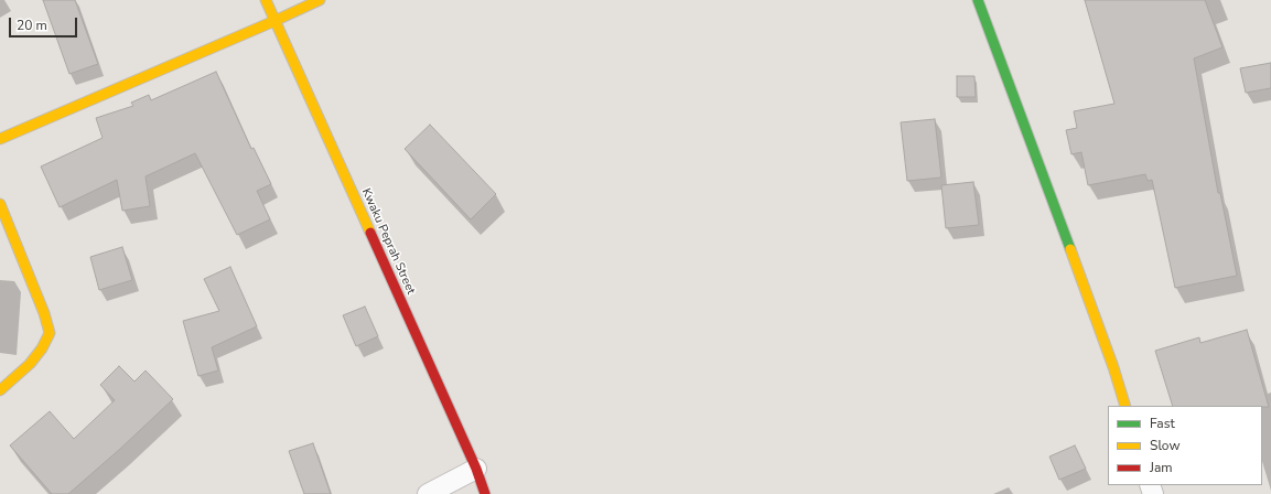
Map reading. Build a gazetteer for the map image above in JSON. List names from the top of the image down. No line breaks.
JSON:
{"streets":{"street":["Kwaku Peprah Street"]},"legend":["Fast","Slow","Jam"],"scale_bar":"20 m"}
